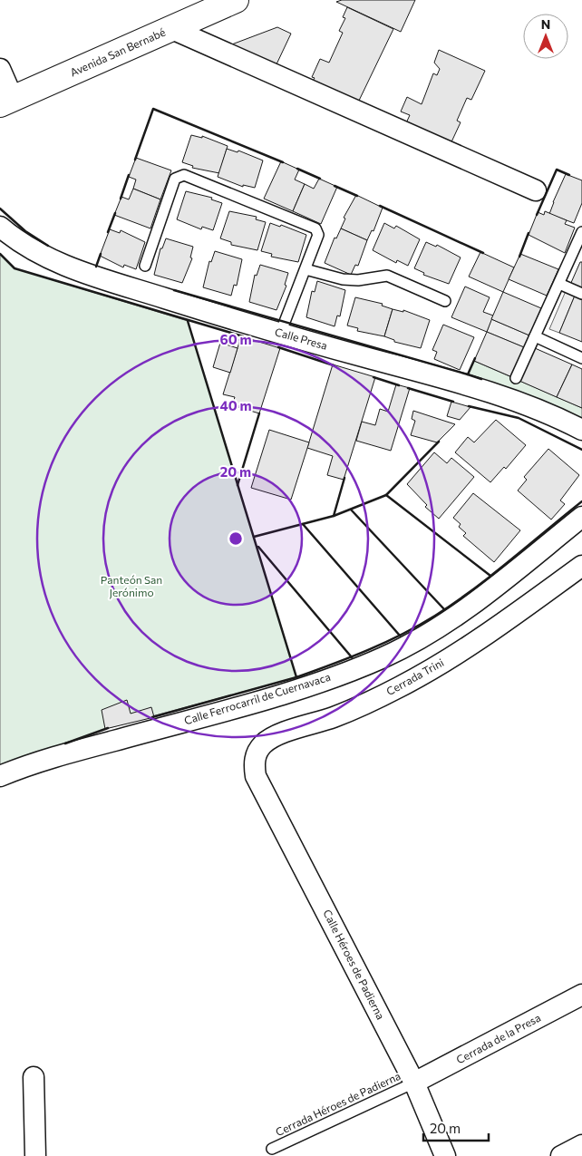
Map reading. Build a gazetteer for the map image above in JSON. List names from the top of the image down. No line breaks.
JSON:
{"streets":{"main road":["Avenida San Bernabé"],"street":["Calle Presa","Cerrada Trini","Calle Ferrocarril de Cuernavaca","Calle Héroes de Padierna","Cerrada de la Presa"],"lane":["Cerrada Héroes de Padierna"]},"crossings":[["Cerrada Trini","Calle Héroes de Padierna"],["Calle Héroes de Padierna","Cerrada de la Presa"],["Calle Héroes de Padierna","Cerrada Héroes de Padierna"],["Cerrada de la Presa","Cerrada Héroes de Padierna"]],"parks":["Panteón San Jerónimo"],"scale_bar":"20 m","north":"top","rings":["60 m","40 m","20 m"]}
